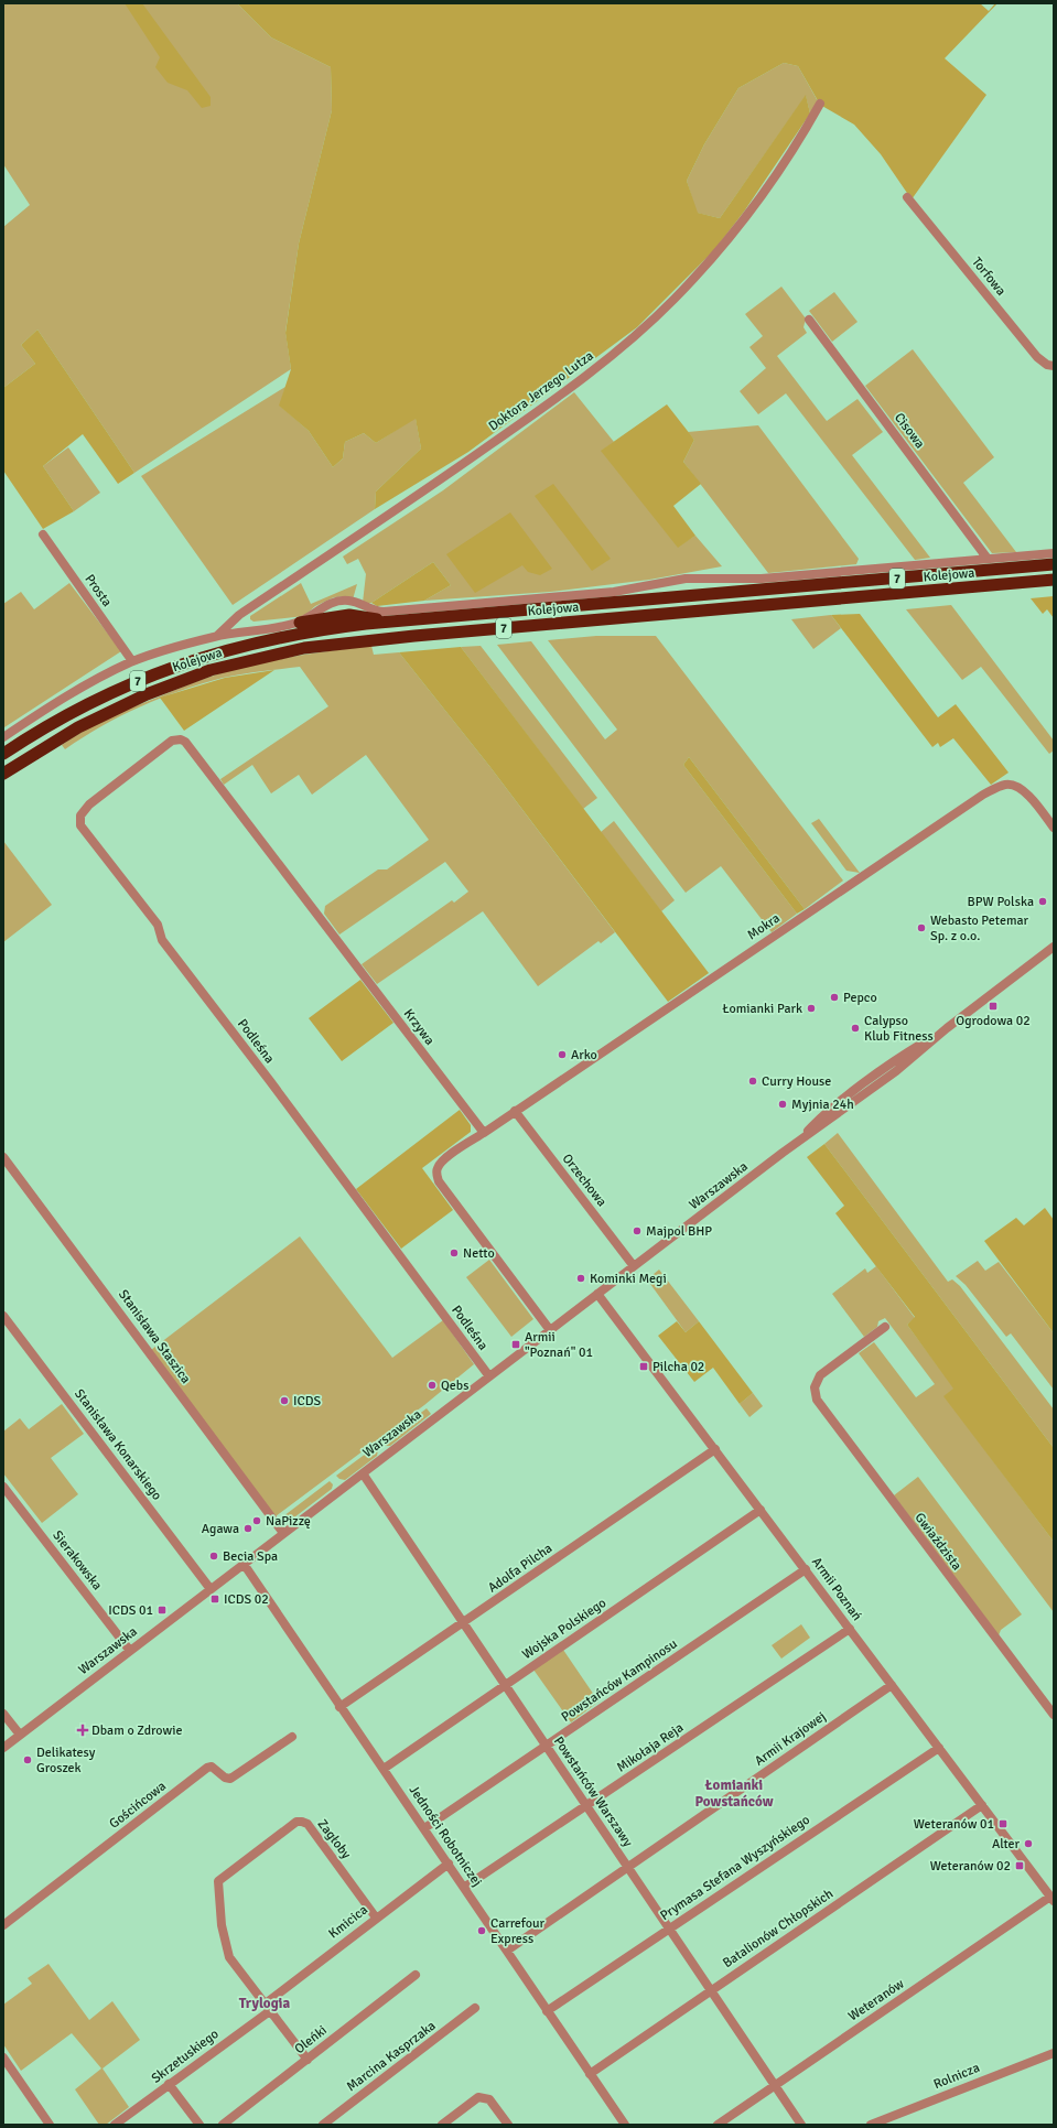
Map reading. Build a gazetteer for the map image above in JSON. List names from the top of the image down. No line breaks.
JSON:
{"streets":{"highway":["Kolejowa","7"],"street":["Torfowa","Doktora Jerzego Lutza","Cisowa","Prosta","Mokra","Krzywa","Podleśna","Orzechowa","Warszawska","Stanisława Staszica","Stanisława Konarskiego","Gwiaździsta","Sierakowska","Adolfa Pilcha","Armii Poznań","Wojska Polskiego","Powstańców Kampinosu","Armii Krajowej","Mikołaja Reja","Powstańców Warszawy","Gościńcowa","Jedności Robotniczej","Zagłoby","Prymasa Stefana Wyszyńskiego","Kmicica","Batalionów Chłopskich","Weteranów","Oleńki","Skrzetuskiego","Marcina Kasprzaka","Rolnicza"]},"crossings":[["Doktora Jerzego Lutza","Kolejowa"],["Kolejowa","Prosta"],["Mokra","Krzywa"],["Mokra","Orzechowa"],["Krzywa","Podleśna"],["Podleśna","Warszawska"],["Orzechowa","Warszawska"],["Warszawska","Stanisława Staszica"],["Warszawska","Stanisława Konarskiego"],["Warszawska","Sierakowska"],["Warszawska","Armii Poznań"],["Warszawska","Powstańców Warszawy"],["Warszawska","Jedności Robotniczej"],["Adolfa Pilcha","Armii Poznań"],["Adolfa Pilcha","Powstańców Warszawy"],["Adolfa Pilcha","Jedności Robotniczej"],["Armii Poznań","Wojska Polskiego"],["Armii Poznań","Powstańców Kampinosu"],["Armii Poznań","Armii Krajowej"],["Armii Poznań","Mikołaja Reja"],["Armii Poznań","Prymasa Stefana Wyszyńskiego"],["Armii Poznań","Batalionów Chłopskich"],["Armii Poznań","Weteranów"],["Wojska Polskiego","Powstańców Warszawy"],["Wojska Polskiego","Jedności Robotniczej"],["Powstańców Kampinosu","Powstańców Warszawy"],["Powstańców Kampinosu","Jedności Robotniczej"],["Armii Krajowej","Powstańców Warszawy"],["Armii Krajowej","Jedności Robotniczej"],["Mikołaja Reja","Powstańców Warszawy"],["Mikołaja Reja","Jedności Robotniczej"],["Powstańców Warszawy","Prymasa Stefana Wyszyńskiego"],["Powstańców Warszawy","Batalionów Chłopskich"],["Powstańców Warszawy","Weteranów"],["Jedności Robotniczej","Prymasa Stefana Wyszyńskiego"],["Jedności Robotniczej","Kmicica"],["Jedności Robotniczej","Batalionów Chłopskich"],["Zagłoby","Kmicica"],["Zagłoby","Skrzetuskiego"],["Kmicica","Skrzetuskiego"]],"districts":["Łomianki Powstańców","Trylogia"],"places":{"other":["BPW Polska","Webasto Petemar Sp. z o.o.","Pepco","Łomianki Park","Calypso Klub Fitness","Arko","Curry House","Myjnia 24h","Majpol BHP","Netto","Kominki Megi","Qebs","ICDS","NaPizzę","Agawa","Becia Spa","Delikatesy Groszek","Alter","Carrefour Express"],"transit":["Ogrodowa 02","Armii \"Poznań\" 01","Pilcha 02","ICDS 02","ICDS 01","Weteranów 01","Weteranów 02"],"health":["Dbam o Zdrowie"]}}
